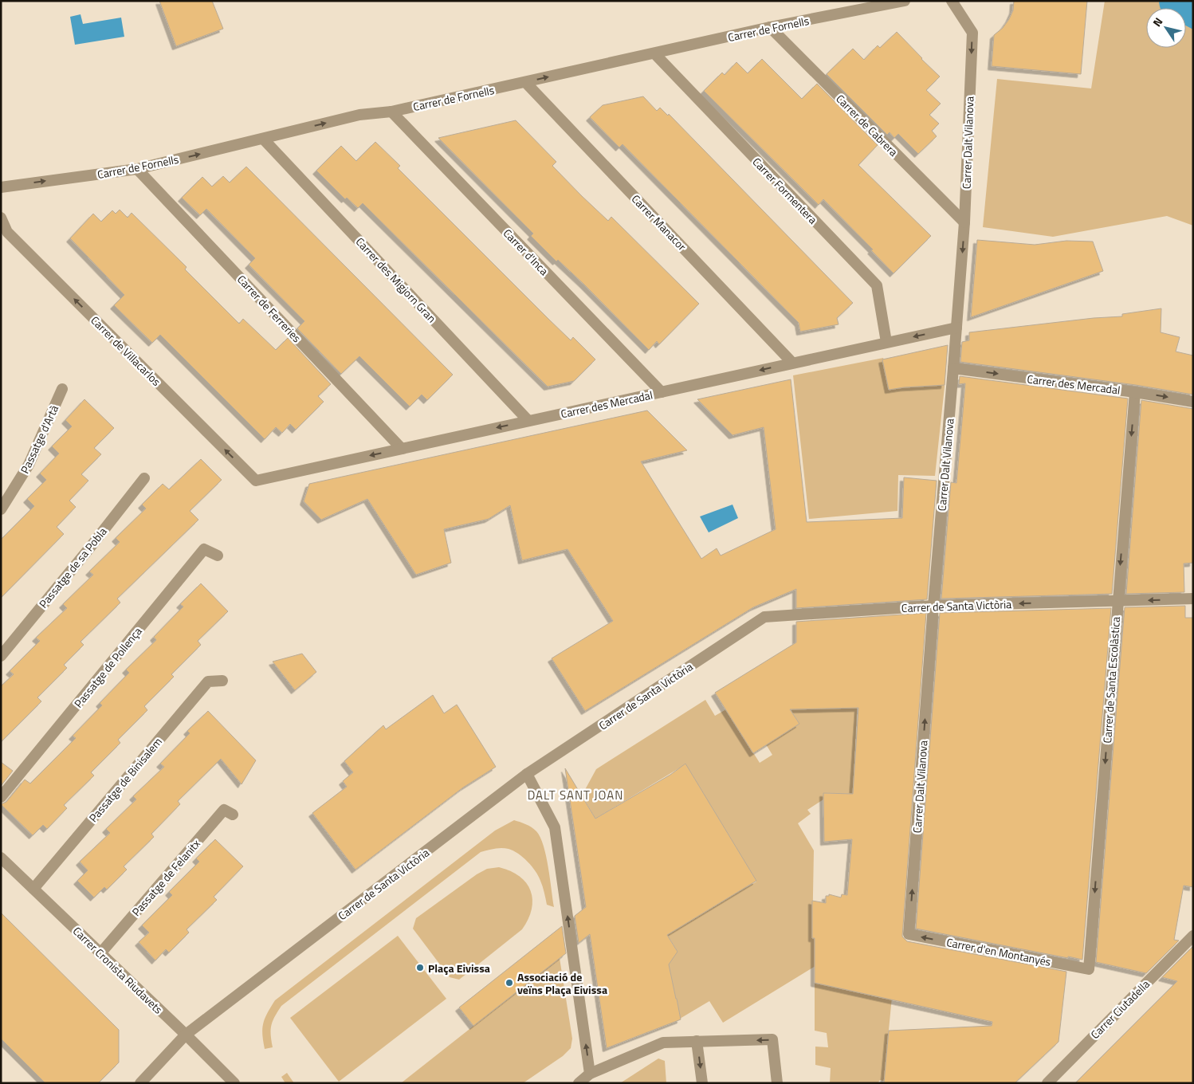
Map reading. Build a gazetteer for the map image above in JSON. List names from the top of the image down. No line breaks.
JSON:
{"streets":{"street":["Carrer de Fornells","Carrer de Cabrera","Carrer Dalt Vilanova","Carrer Formentera","Carrer Manacor","Carrer d'Inca","Carrer des Migjorn Gran","Carrer de Ferreries","Carrer de Villacarlos","Carrer des Mercadal","Passatge d'Artà","Passatge de sa Pobla","Carrer de Santa Victòria","Passatge de Pollença","Carrer de Santa Escolàstica","Passatge de Binisalem","Passatge de Felanitx","Carrer d'en Montanyés","Carrer Cronista Riudavets","Carrer Ciutadella"]},"crossings":[["Carrer de Fornells","Carrer de Cabrera"],["Carrer de Fornells","Carrer Formentera"],["Carrer de Fornells","Carrer Manacor"],["Carrer de Fornells","Carrer d'Inca"],["Carrer de Fornells","Carrer des Migjorn Gran"],["Carrer de Fornells","Carrer de Ferreries"],["Carrer de Cabrera","Carrer Dalt Vilanova"],["Carrer Dalt Vilanova","Carrer des Mercadal"],["Carrer Dalt Vilanova","Carrer de Santa Victòria"],["Carrer Dalt Vilanova","Carrer d'en Montanyés"],["Carrer Formentera","Carrer des Mercadal"],["Carrer Manacor","Carrer des Mercadal"],["Carrer d'Inca","Carrer des Mercadal"],["Carrer des Migjorn Gran","Carrer des Mercadal"],["Carrer de Ferreries","Carrer des Mercadal"],["Carrer de Villacarlos","Carrer des Mercadal"],["Carrer des Mercadal","Carrer de Santa Escolàstica"],["Carrer de Santa Victòria","Carrer de Santa Escolàstica"],["Carrer de Santa Victòria","Carrer Cronista Riudavets"],["Carrer de Santa Escolàstica","Carrer d'en Montanyés"],["Passatge de Binisalem","Carrer Cronista Riudavets"],["Passatge de Felanitx","Carrer Cronista Riudavets"]],"one_way":["Carrer de Fornells","Carrer de Villacarlos","Carrer de Santa Escolàstica","Carrer d'en Montanyés"],"districts":["DALT SANT JOAN"],"places":["Plaça Eivissa","Associació de veïns Plaça Eivissa"],"north":"top left"}
